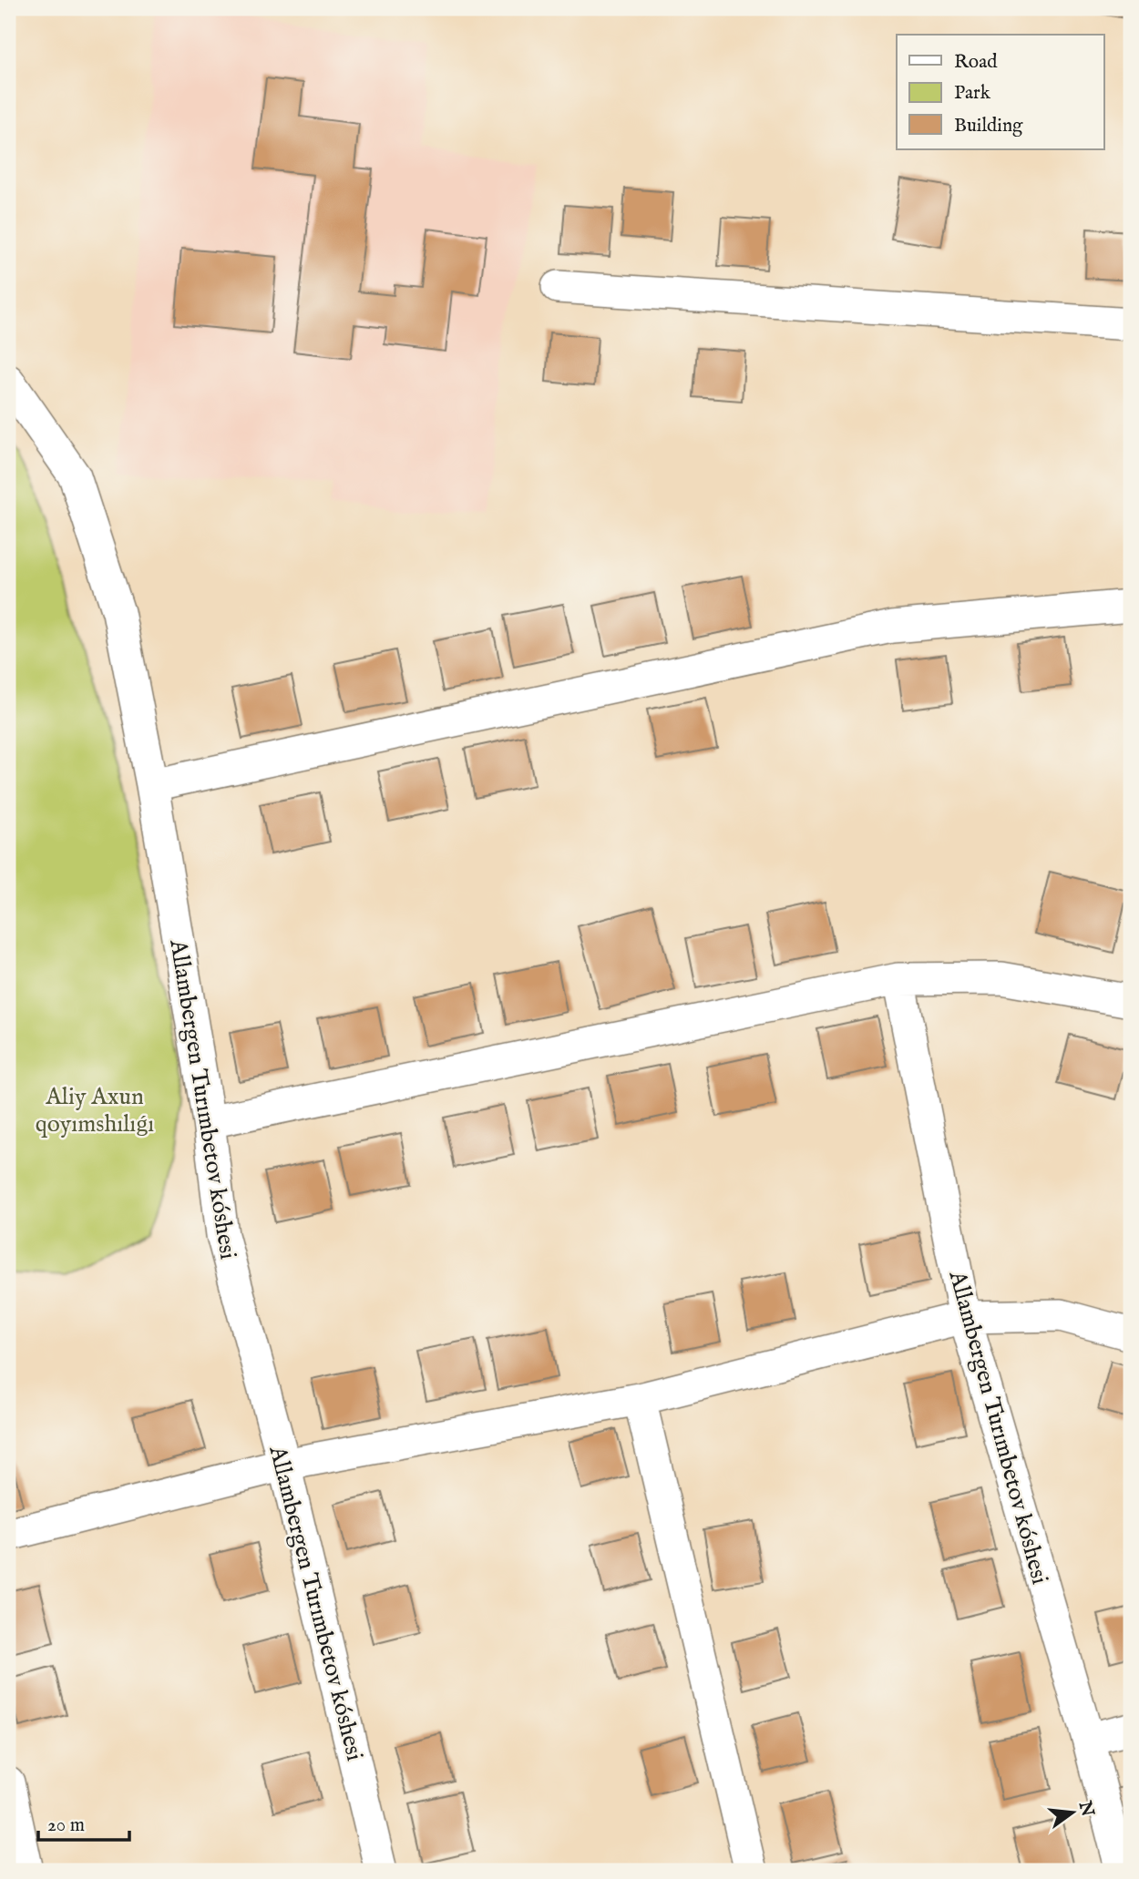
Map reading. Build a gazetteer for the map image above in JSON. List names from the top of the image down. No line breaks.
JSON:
{"streets":{"street":["Allambergen Turımbetov kóshesi"]},"parks":["Aliy Axun qoyımshılıǵı"],"legend":["Road","Park","Building"],"scale_bar":"20 m","north":"right"}
